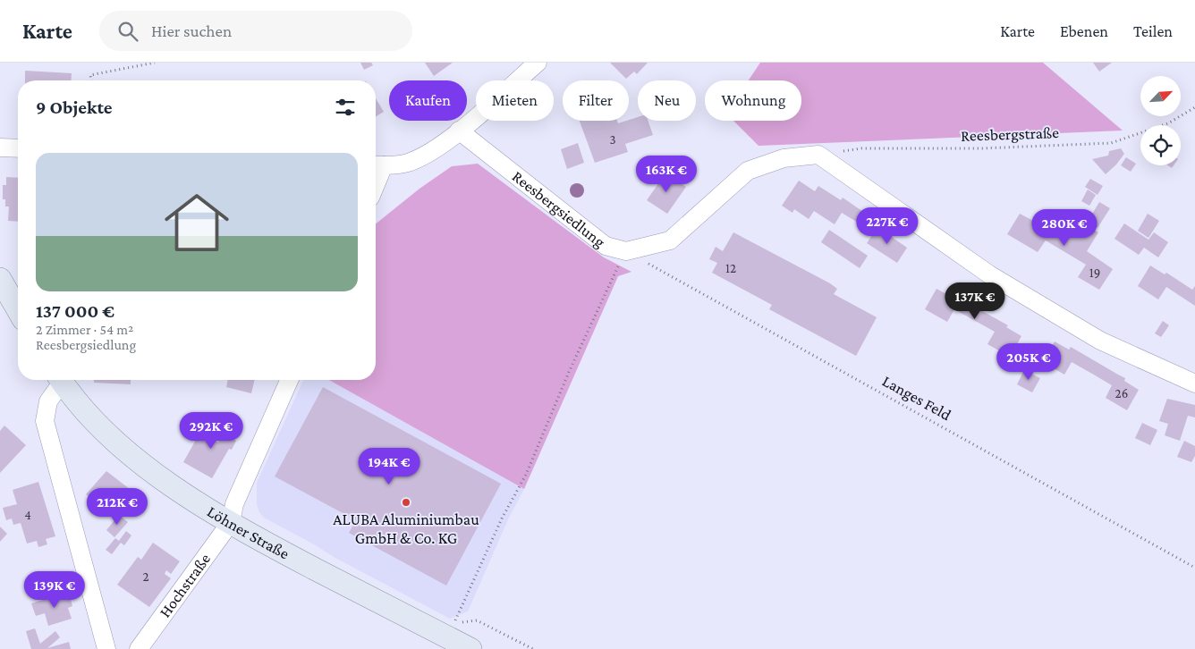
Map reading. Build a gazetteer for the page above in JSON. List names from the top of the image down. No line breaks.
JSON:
{"streets":{"main road":["Löhner Straße"],"street":["Reesbergsiedlung","Hochstraße"],"path":["Reesbergstraße","Langes Feld"]},"crossings":[["Reesbergstraße","Reesbergsiedlung"],["Reesbergsiedlung","Langes Feld"],["Löhner Straße","Hochstraße"]],"places":["ALUBA Aluminiumbau GmbH & Co. KG"],"house_numbers":["3","12","19","26","4","2"],"north":"top right","page":{"header":"Karte","search":"Hier suchen","nav":["Karte","Ebenen","Teilen"],"chip":["Kaufen","Mieten","Filter","Neu","Wohnung"],"heading":"9 Objekte","list":[{"name":"137 000 €","note":"2 Zimmer · 54 m² · Reesbergsiedlung"}],"price":["163K €","227K €","280K €","137K €","205K €","292K €","194K €","212K €","139K €"]}}
